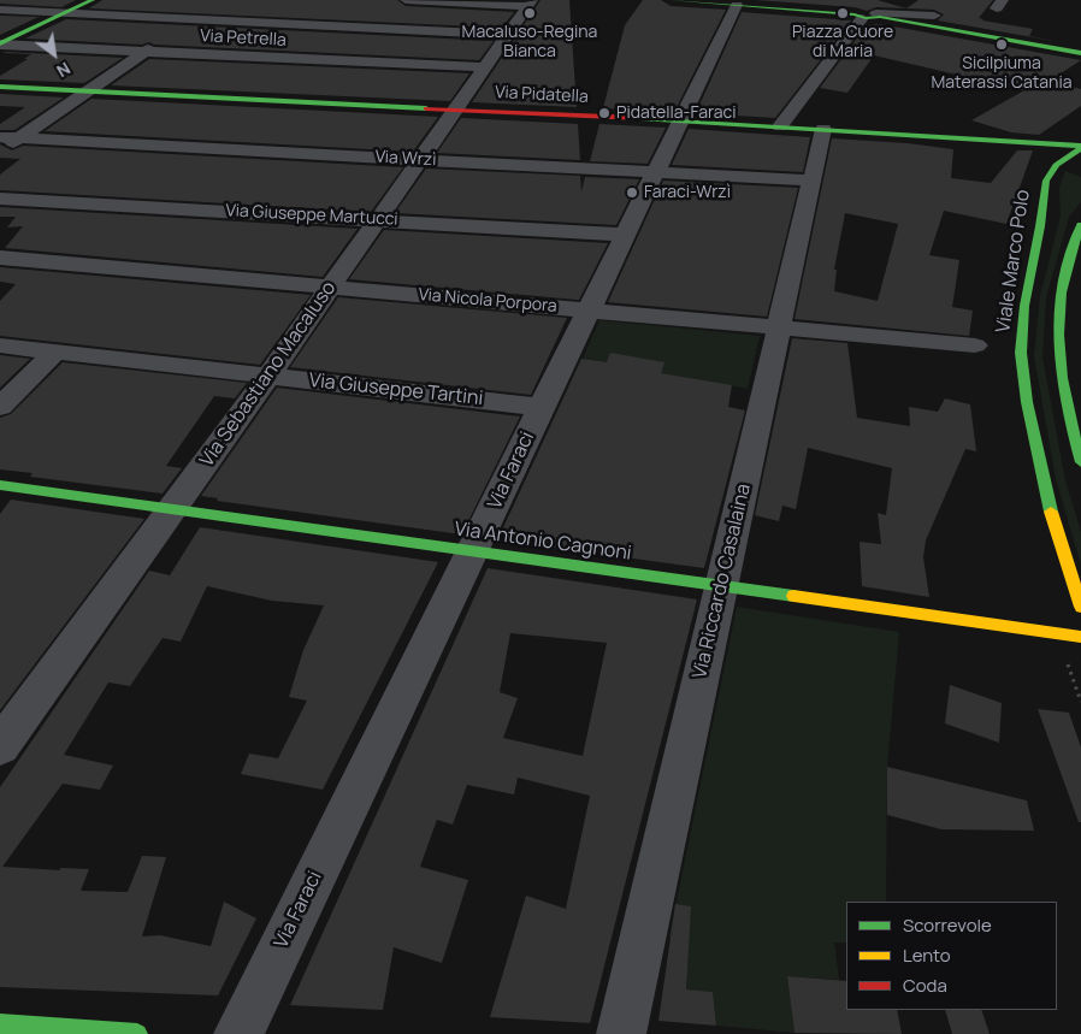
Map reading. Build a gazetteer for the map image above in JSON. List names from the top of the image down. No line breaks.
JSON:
{"streets":{"main road":["Via Pidatella","Viale Marco Polo","Via Antonio Cagnoni"],"street":["Via Petrella","Via Wrzì","Via Giuseppe Martucci","Via Nicola Porpora","Via Sebastiano Macaluso","Via Giuseppe Tartini","Via Faraci","Via Riccardo Casalaina"]},"crossings":[["Via Petrella","Via Sebastiano Macaluso"],["Via Pidatella","Viale Marco Polo"],["Via Pidatella","Via Sebastiano Macaluso"],["Via Pidatella","Via Faraci"],["Via Pidatella","Via Riccardo Casalaina"],["Via Wrzì","Via Sebastiano Macaluso"],["Via Wrzì","Via Faraci"],["Via Wrzì","Via Riccardo Casalaina"],["Via Giuseppe Martucci","Via Sebastiano Macaluso"],["Via Giuseppe Martucci","Via Faraci"],["Via Nicola Porpora","Via Sebastiano Macaluso"],["Via Nicola Porpora","Via Faraci"],["Via Nicola Porpora","Via Riccardo Casalaina"],["Via Sebastiano Macaluso","Via Giuseppe Tartini"],["Via Sebastiano Macaluso","Via Antonio Cagnoni"],["Via Giuseppe Tartini","Via Faraci"],["Via Faraci","Via Antonio Cagnoni"],["Via Antonio Cagnoni","Via Riccardo Casalaina"]],"places":["Macaluso-Regina Bianca","Piazza Cuore di Maria","Sicilpiuma Materassi Catania","Pidatella-Faraci","Faraci-Wrzì"],"legend":["Scorrevole","Lento","Coda"],"north":"bottom right"}
